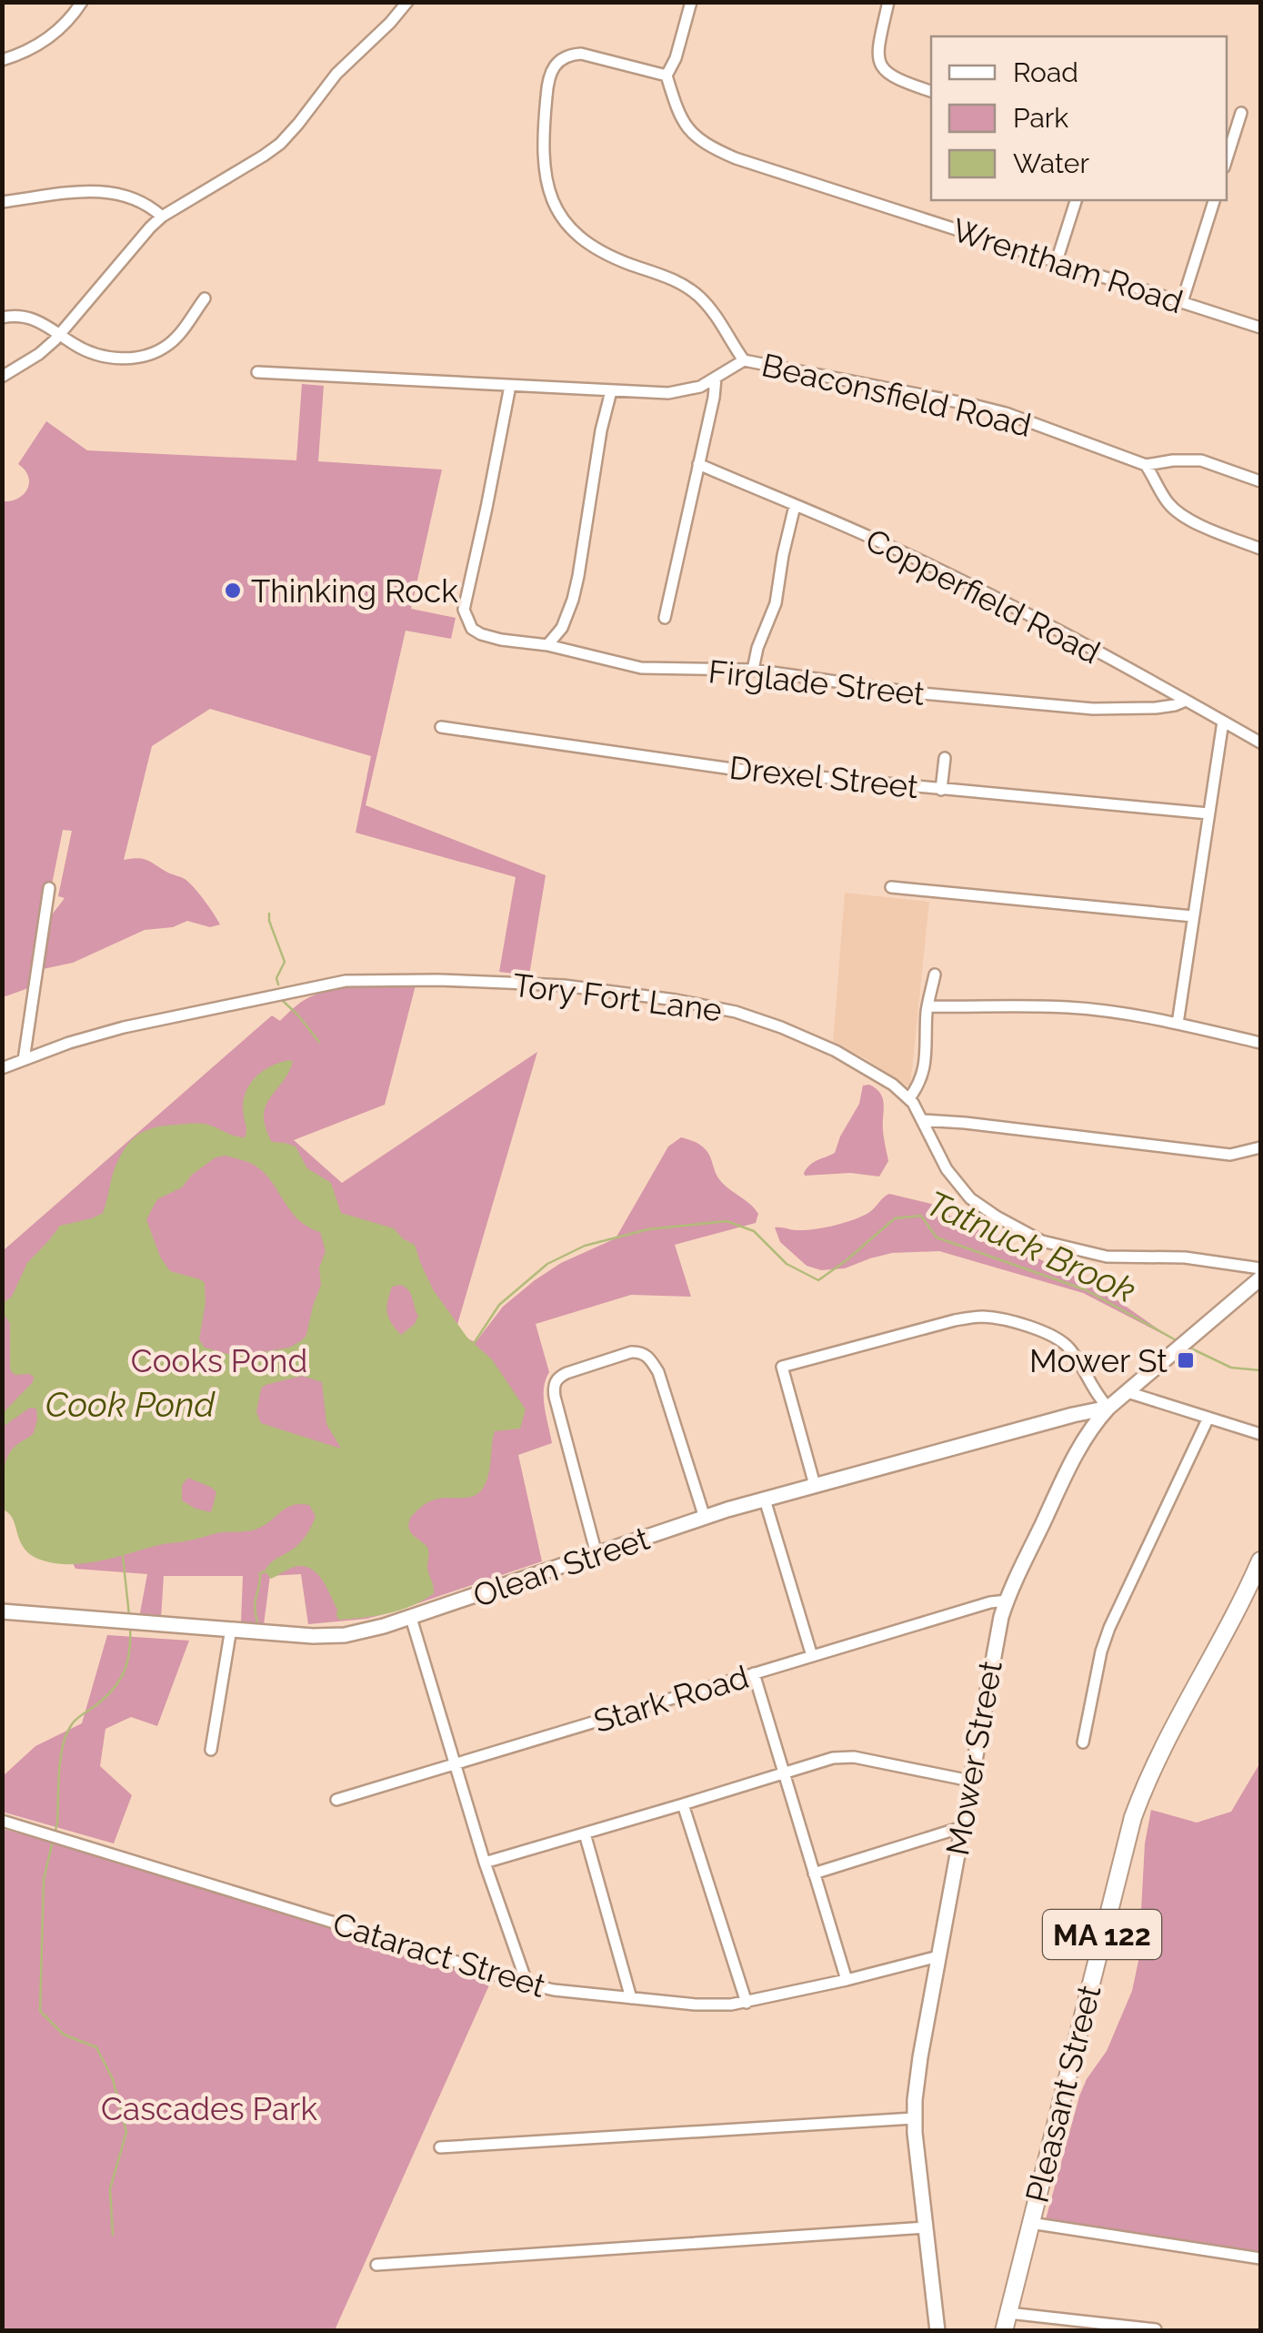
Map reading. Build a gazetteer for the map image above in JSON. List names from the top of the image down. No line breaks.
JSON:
{"streets":{"main road":["MA 122","Pleasant Street"],"street":["Wrentham Road","Beaconsfield Road","Copperfield Road","Firglade Street","Drexel Street","Tory Fort Lane","Olean Street","Stark Road","Mower Street","Cataract Street"]},"crossings":[["Beaconsfield Road","Firglade Street"],["Copperfield Road","Firglade Street"],["Olean Street","Mower Street"],["Stark Road","Mower Street"],["Mower Street","Cataract Street"]],"water":["Tatnuck Brook","Cook Pond"],"parks":["Cooks Pond","Cascades Park"],"places":{"other":["Thinking Rock"],"transit":["Mower St"]},"legend":["Road","Park","Water"]}
